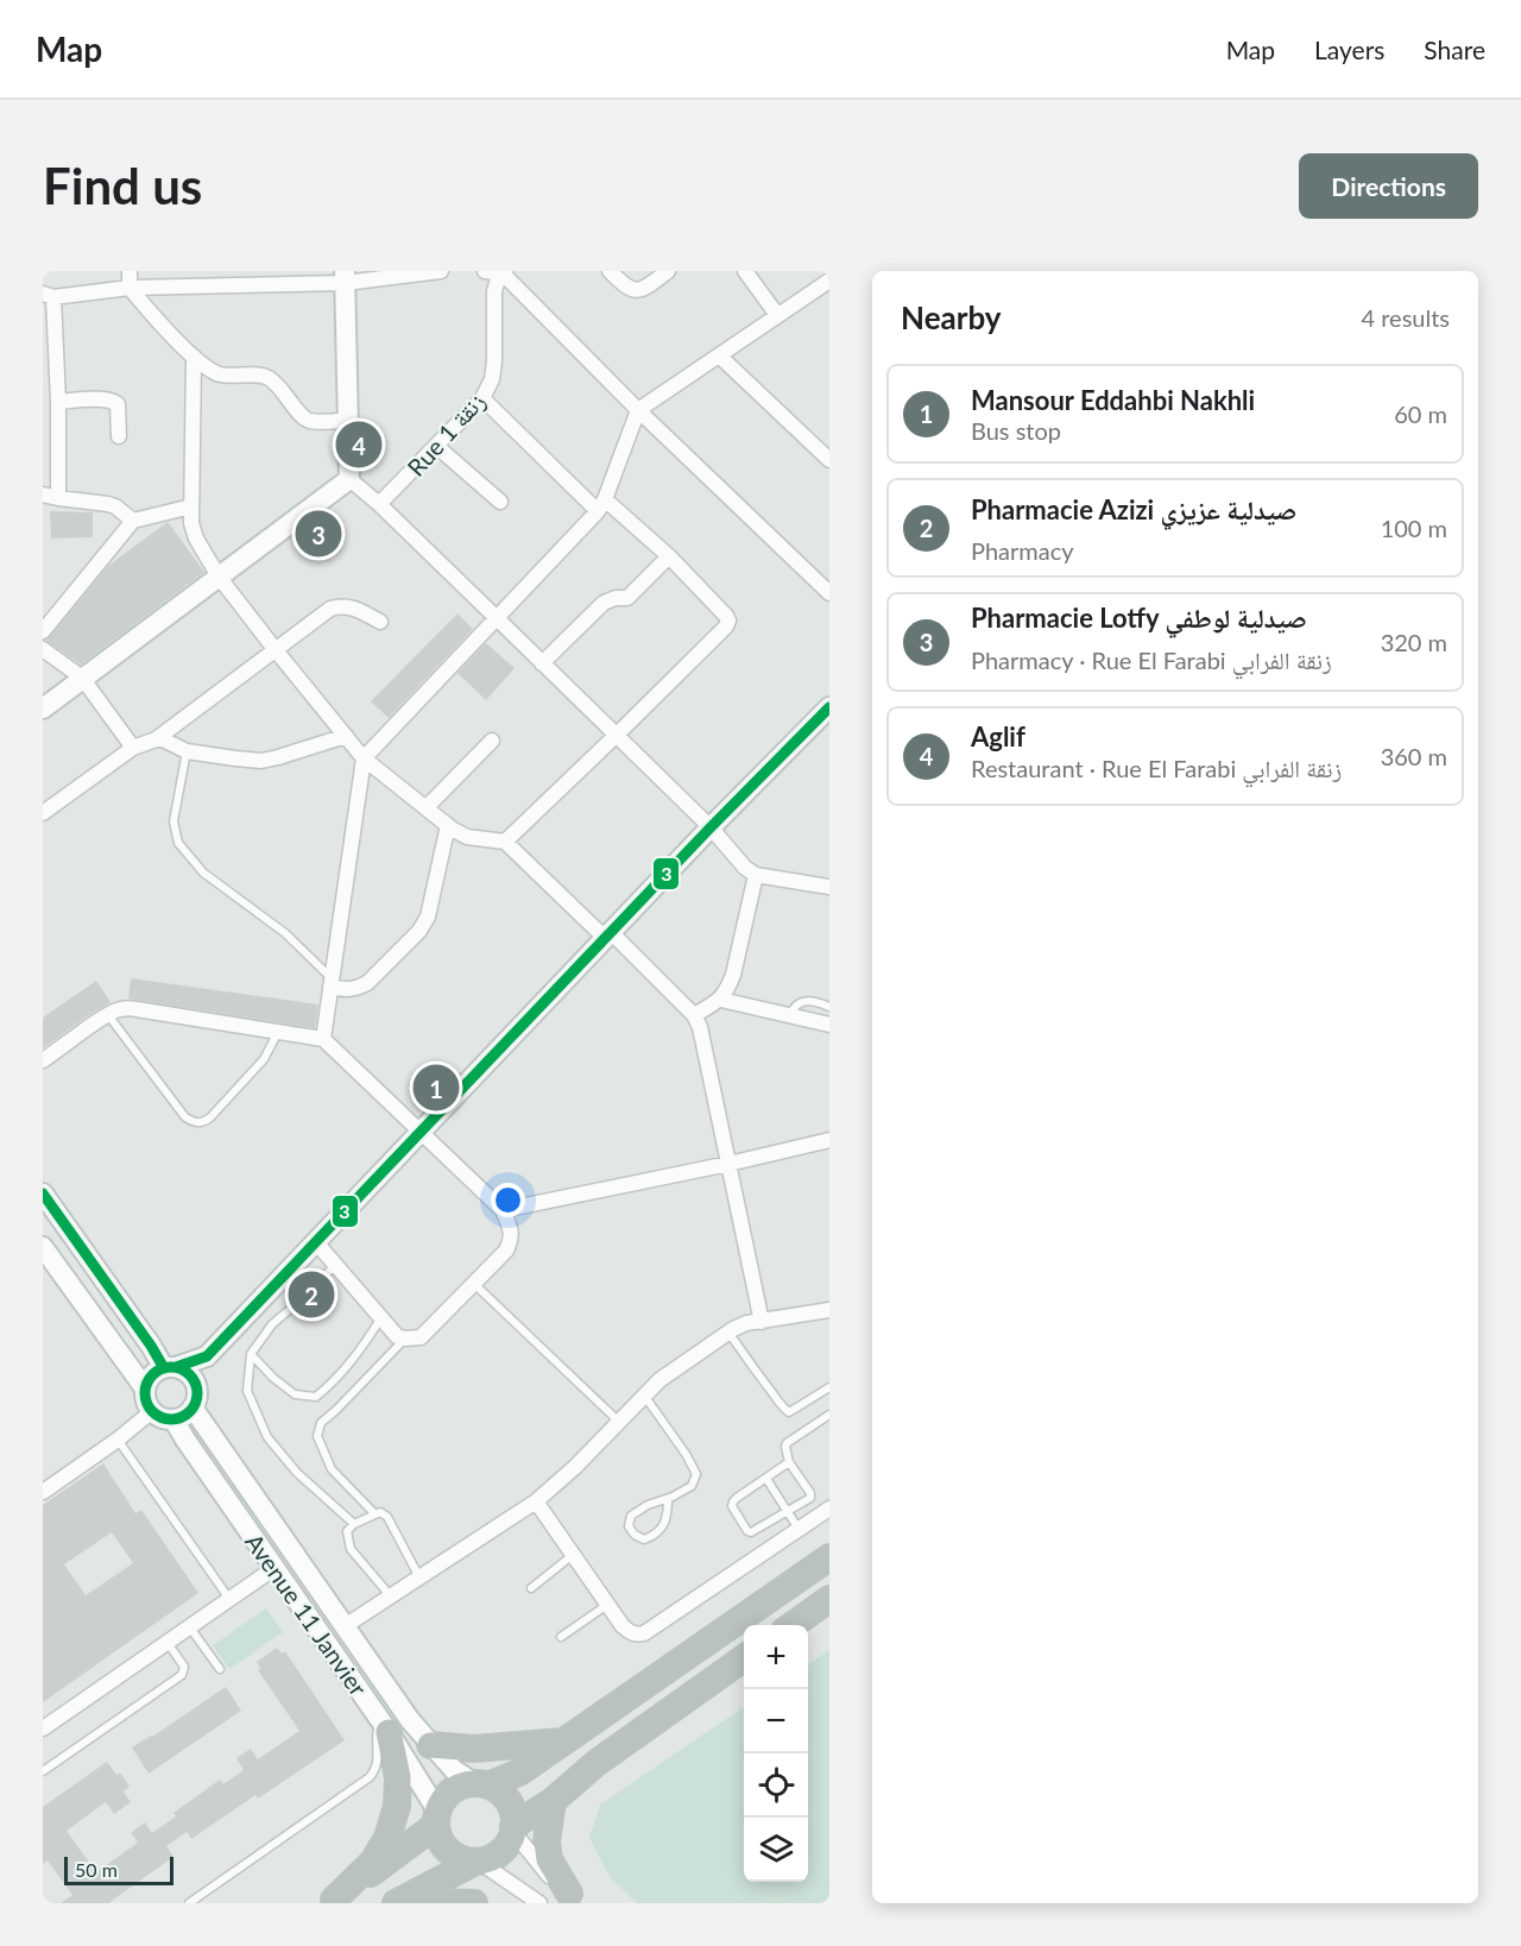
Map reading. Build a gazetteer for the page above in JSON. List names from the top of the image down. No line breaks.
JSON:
{"streets":{"street":["Rue 1 زنقة","Avenue 11 Janvier"]},"lines":["transit line 3"],"scale_bar":"50 m","page":{"header":"Map","nav":["Map","Layers","Share"],"buttons":"Directions","title":"Find us","heading":["Nearby","4 results"],"list":[{"mark":"1","name":"Mansour Eddahbi Nakhli","note":"Bus stop","value":"60 m"},{"mark":"2","name":"Pharmacie Azizi صيدلية عزيزي","note":"Pharmacy","value":"100 m"},{"mark":"3","name":"Pharmacie Lotfy صيدلية لوطفي","note":"Pharmacy · Rue El Farabi زنقة الفرابي","value":"320 m"},{"mark":"4","name":"Aglif","note":"Restaurant · Rue El Farabi زنقة الفرابي","value":"360 m"}],"pins":["4","3","1","2"],"map_buttons":["+","−"],"scale":"50 m"}}
